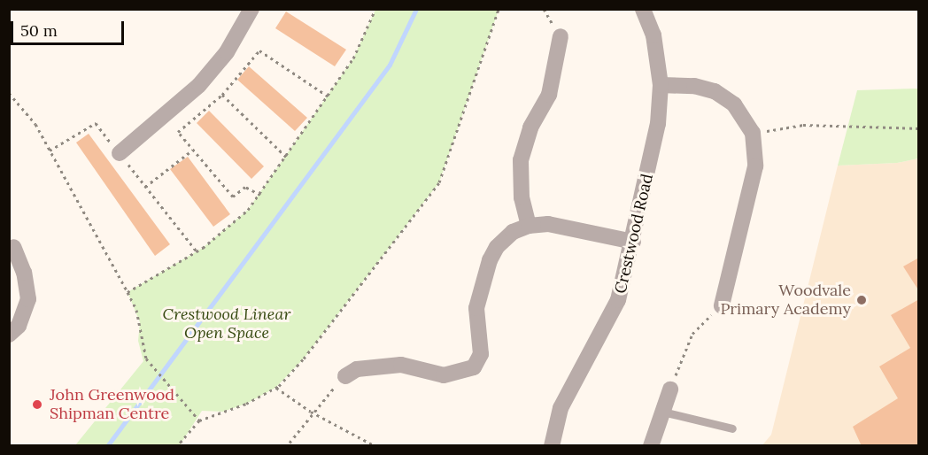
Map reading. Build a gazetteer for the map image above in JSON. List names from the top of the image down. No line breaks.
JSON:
{"streets":{"street":["Crestwood Road"]},"parks":["Crestwood Linear Open Space"],"places":["Woodvale Primary Academy","John Greenwood Shipman Centre"],"scale_bar":"50 m"}
